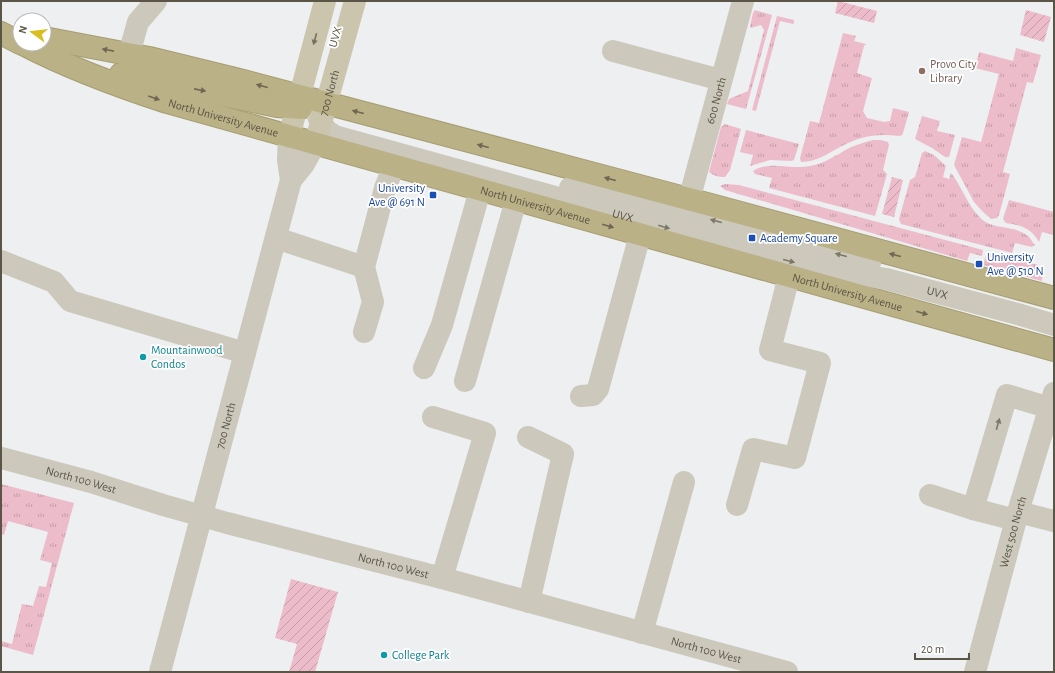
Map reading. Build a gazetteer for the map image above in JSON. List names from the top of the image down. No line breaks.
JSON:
{"streets":{"highway":["North University Avenue"],"main road":["700 North"],"street":["UVX","600 North","North 100 West","West 500 North"]},"crossings":[["UVX","700 North"],["700 North","North University Avenue"],["700 North","North 100 West"]],"places":{"other":["Provo City Library","Mountainwood Condos","College Park"],"transit":["University Ave @ 691 N","Academy Square","University Ave @ 510 N"]},"scale_bar":"20 m","north":"left"}
